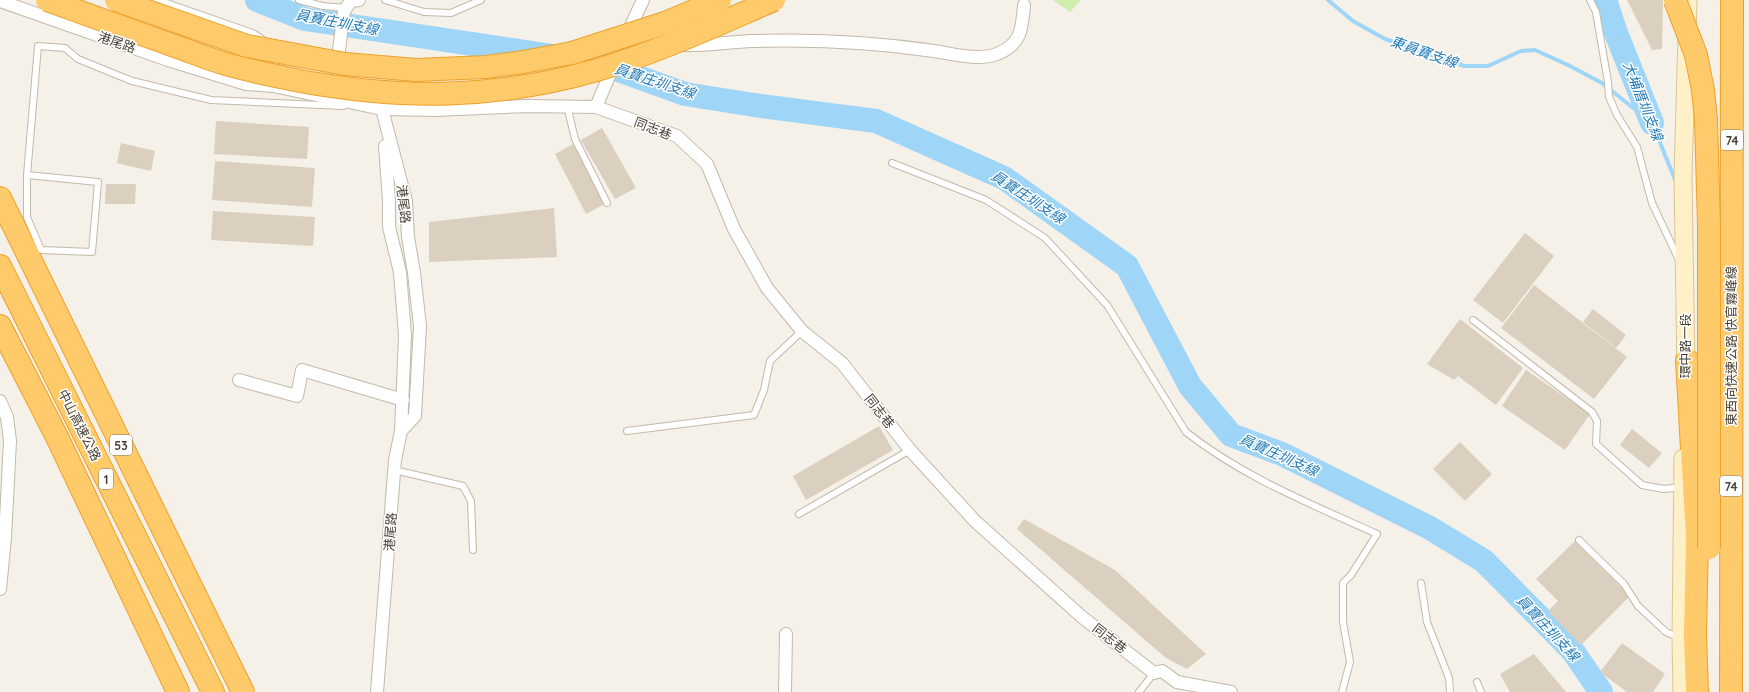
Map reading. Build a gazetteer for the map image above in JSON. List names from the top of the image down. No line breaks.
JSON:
{"streets":{"highway":["74","東西向快速公路 快官霧峰線","中山高速公路","53","1"],"street":["港尾路","同志巷","環中路一段"]},"crossings":[["港尾路","同志巷"]],"water":["員寶庄圳支線","東員寶支線","大埔厝圳支線"]}
